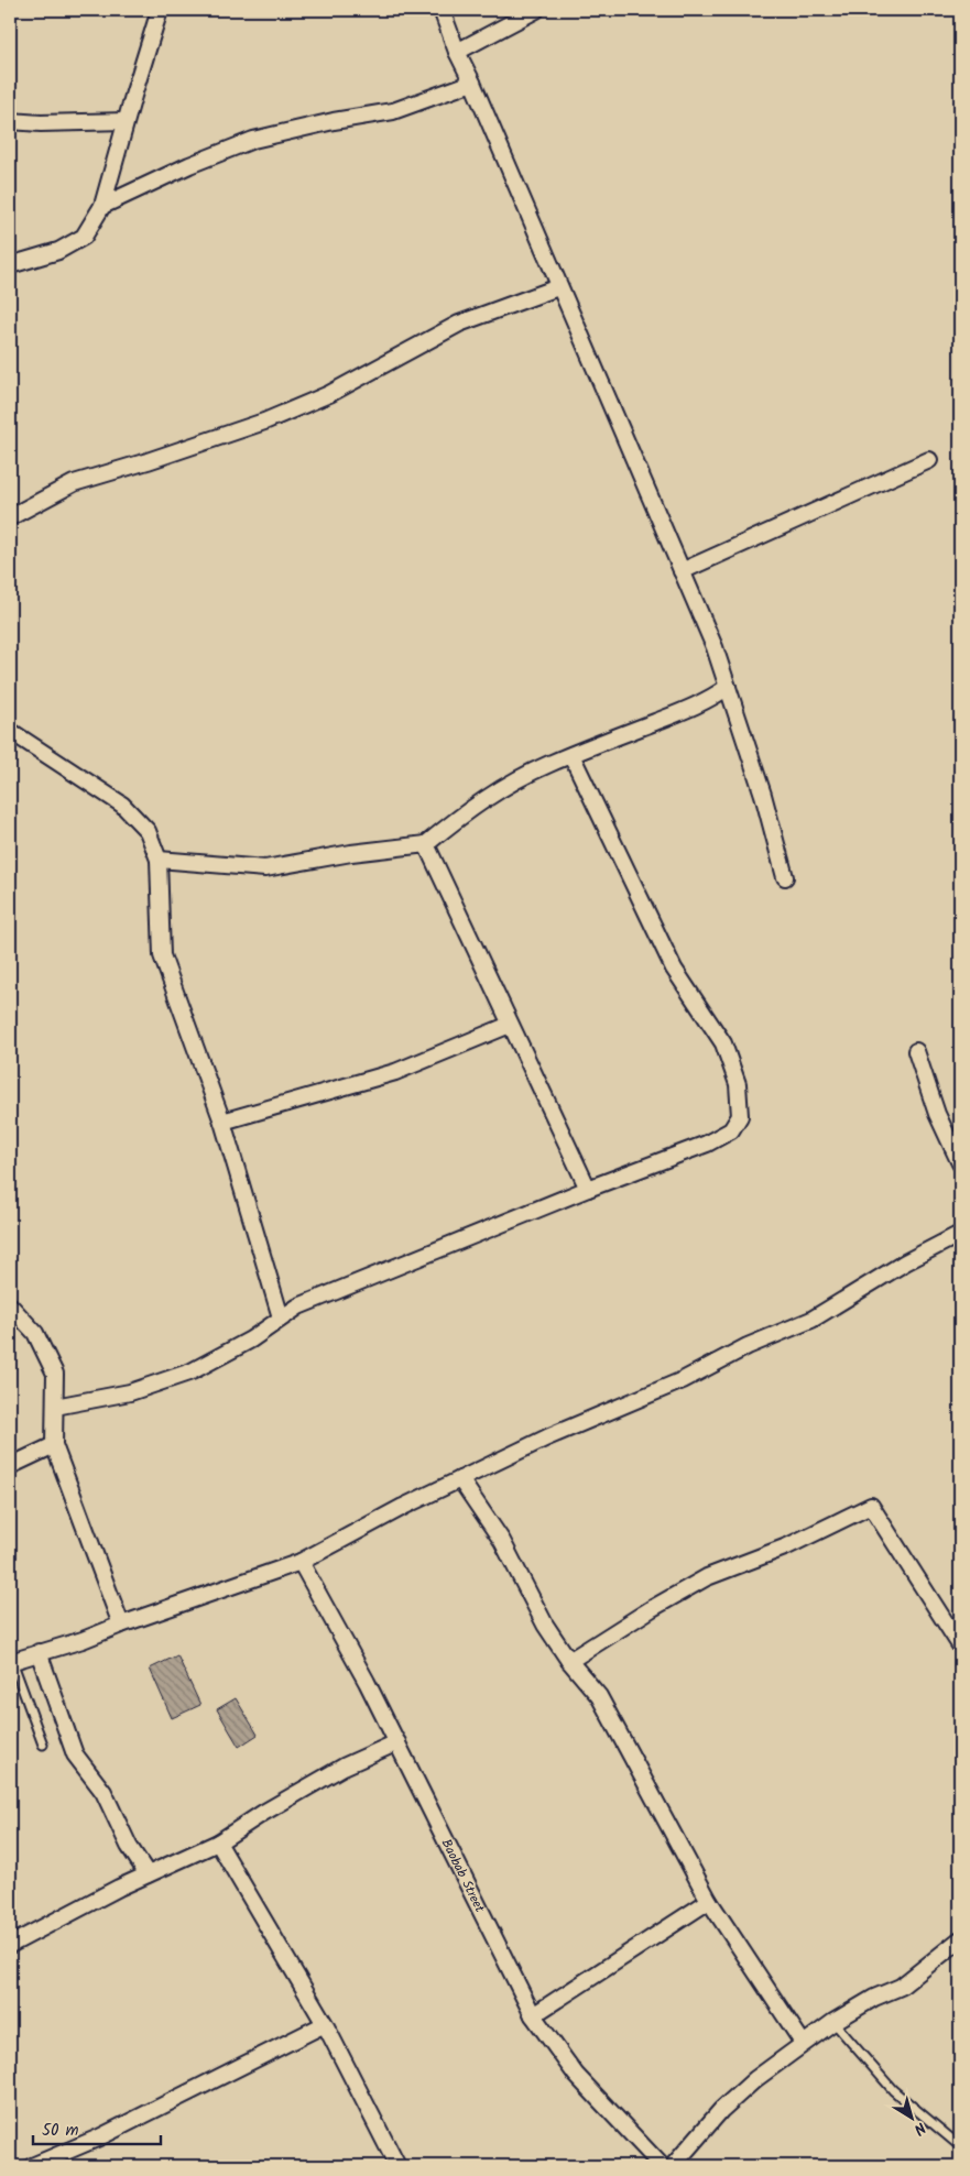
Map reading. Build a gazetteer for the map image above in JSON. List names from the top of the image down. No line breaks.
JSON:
{"streets":{"street":["Baobab Street"]},"scale_bar":"50 m","north":"bottom right"}
